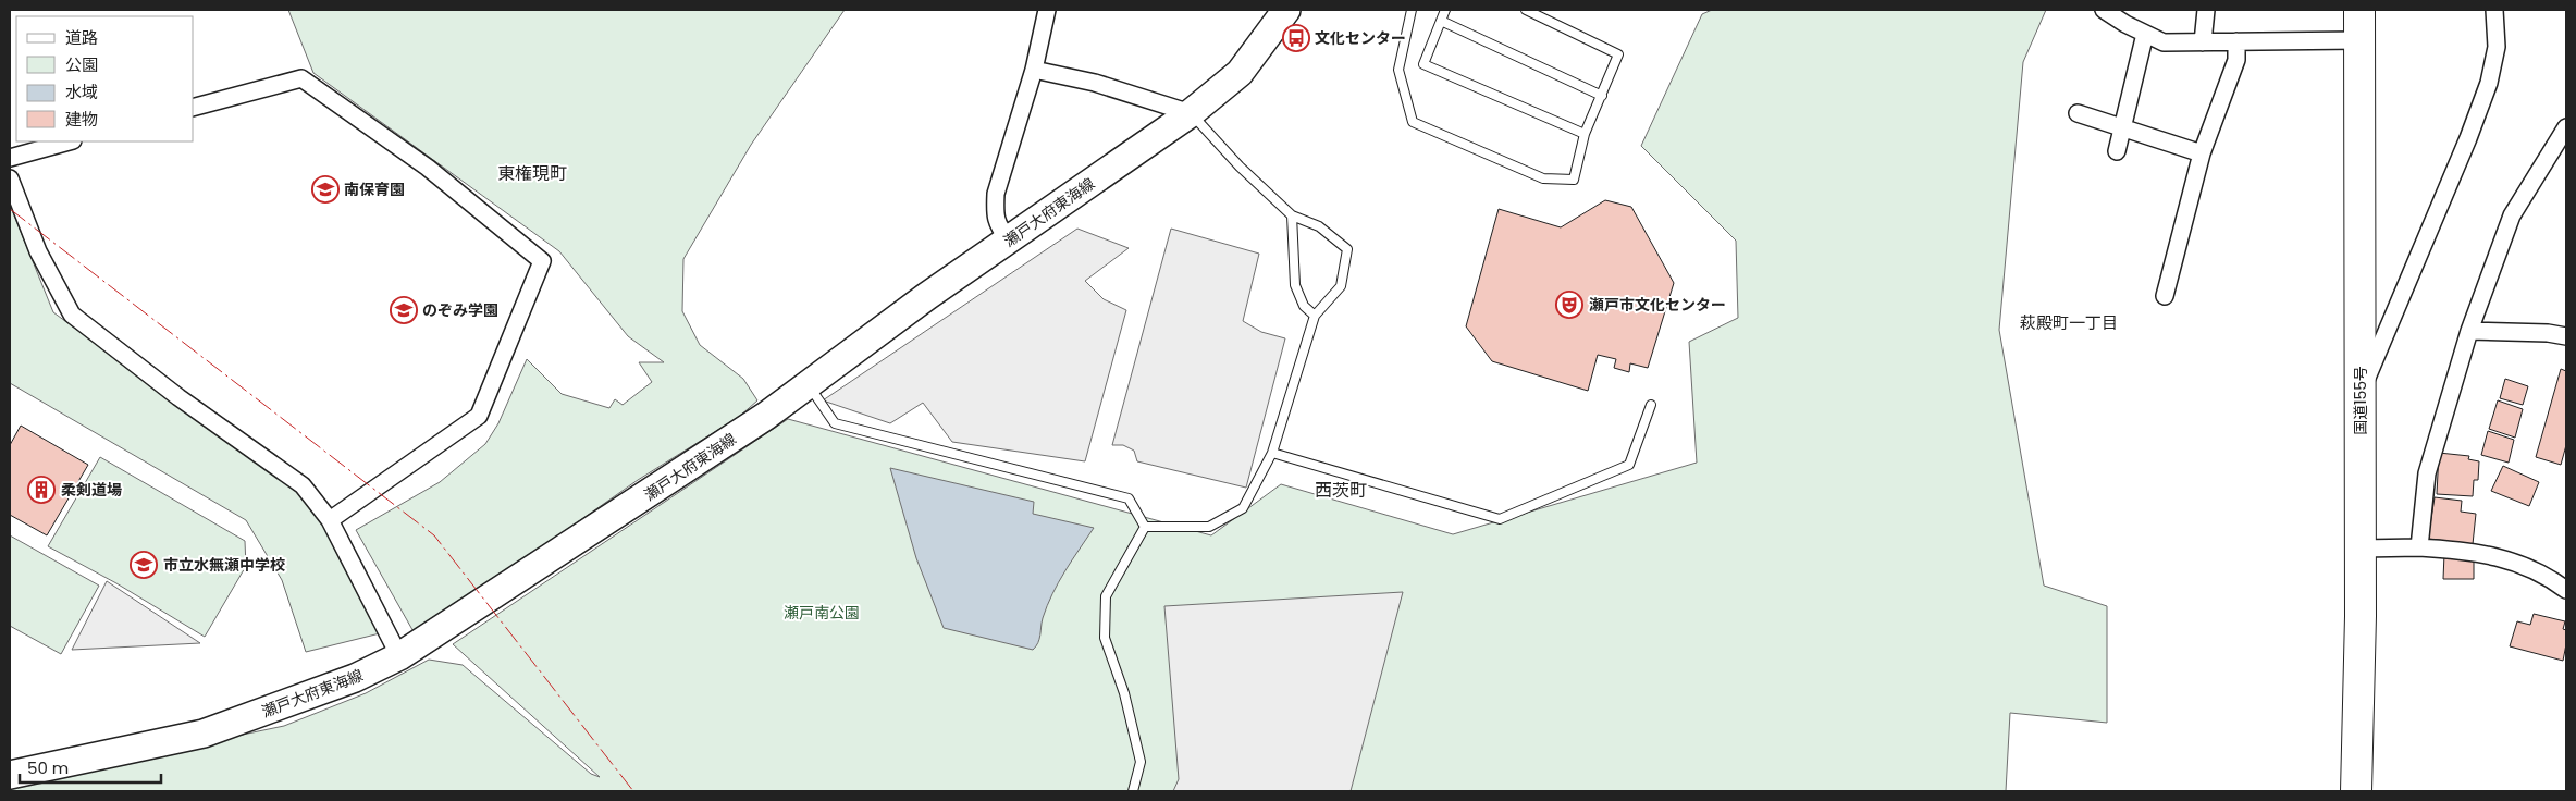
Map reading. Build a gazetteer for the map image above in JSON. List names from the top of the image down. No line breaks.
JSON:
{"streets":{"highway":["国道155号"],"main road":["瀬戸大府東海線"]},"districts":["東権現町","萩殿町一丁目","西茨町"],"parks":["瀬戸南公園"],"places":{"bus stop":["文化センター"],"school or university":["南保育園","のぞみ学園","市立水無瀬中学校"],"theatre":["瀬戸市文化センター"],"building":["柔剣道場"]},"legend":["道路","公園","水域","建物"],"scale_bar":"50 m"}
